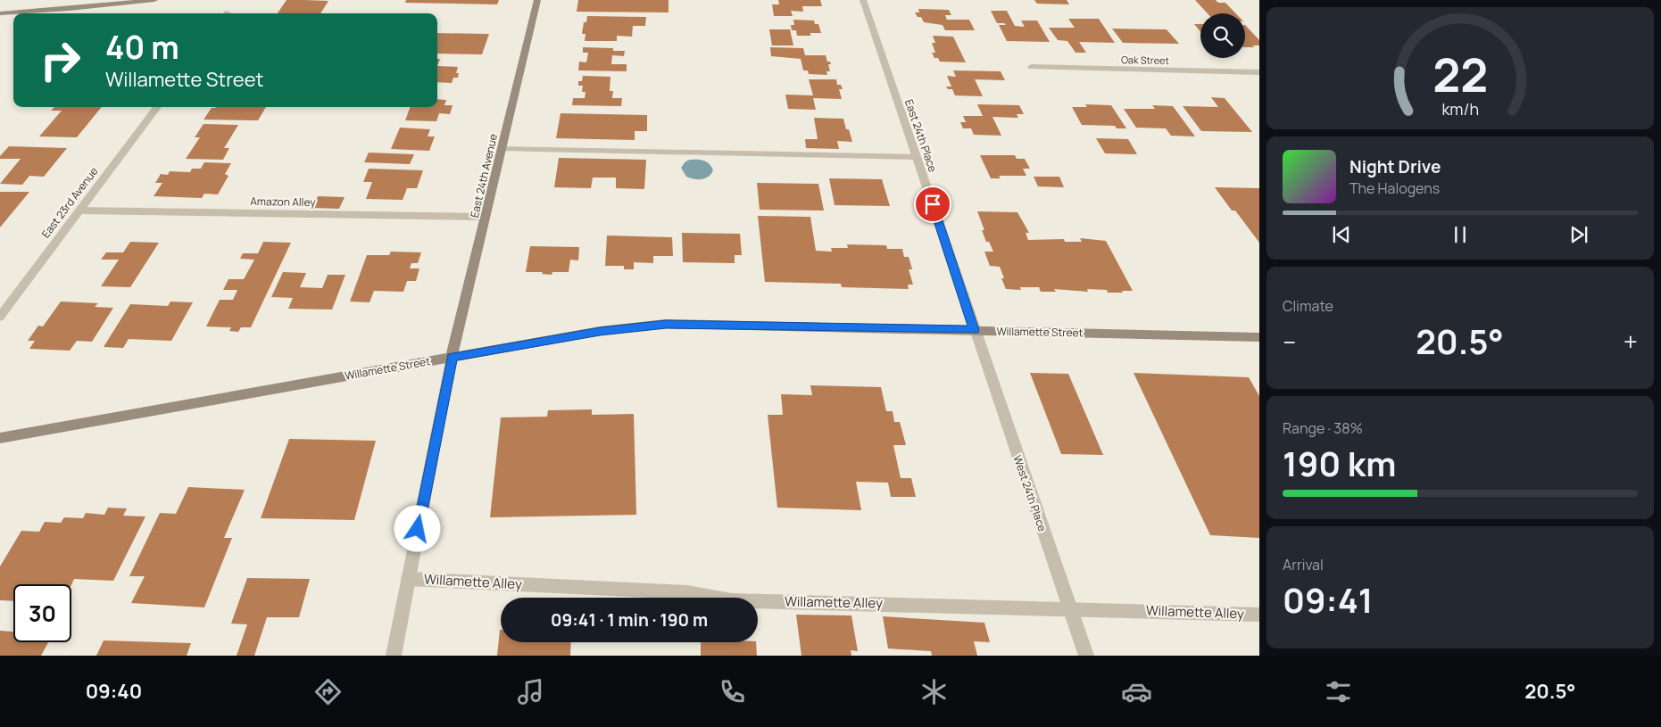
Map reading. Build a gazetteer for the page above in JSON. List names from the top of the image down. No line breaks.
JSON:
{"streets":{"main road":["East 24th Avenue","Willamette Street"],"street":["Oak Street","East 24th Place","Amazon Alley","East 23rd Avenue","West 24th Place","Willamette Alley"]},"crossings":[["East 24th Place","Willamette Street"],["East 24th Place","West 24th Place"],["East 24th Avenue","Amazon Alley"],["East 24th Avenue","Willamette Street"],["Amazon Alley","East 23rd Avenue"],["Willamette Street","West 24th Place"],["West 24th Place","Willamette Alley"]],"page":{"turn":["40 m","Willamette Street"],"song":["Night Drive","The Halogens"],"tile":["Climate",["Range · 38%","190 km"],["Arrival","09:41"]],"heat":["−","20.5°","+"],"limit":"30","trip":"09:41 · 1 min · 190 m","tabs":["09:40","20.5°"],"gauge":["22","km/h"]}}
